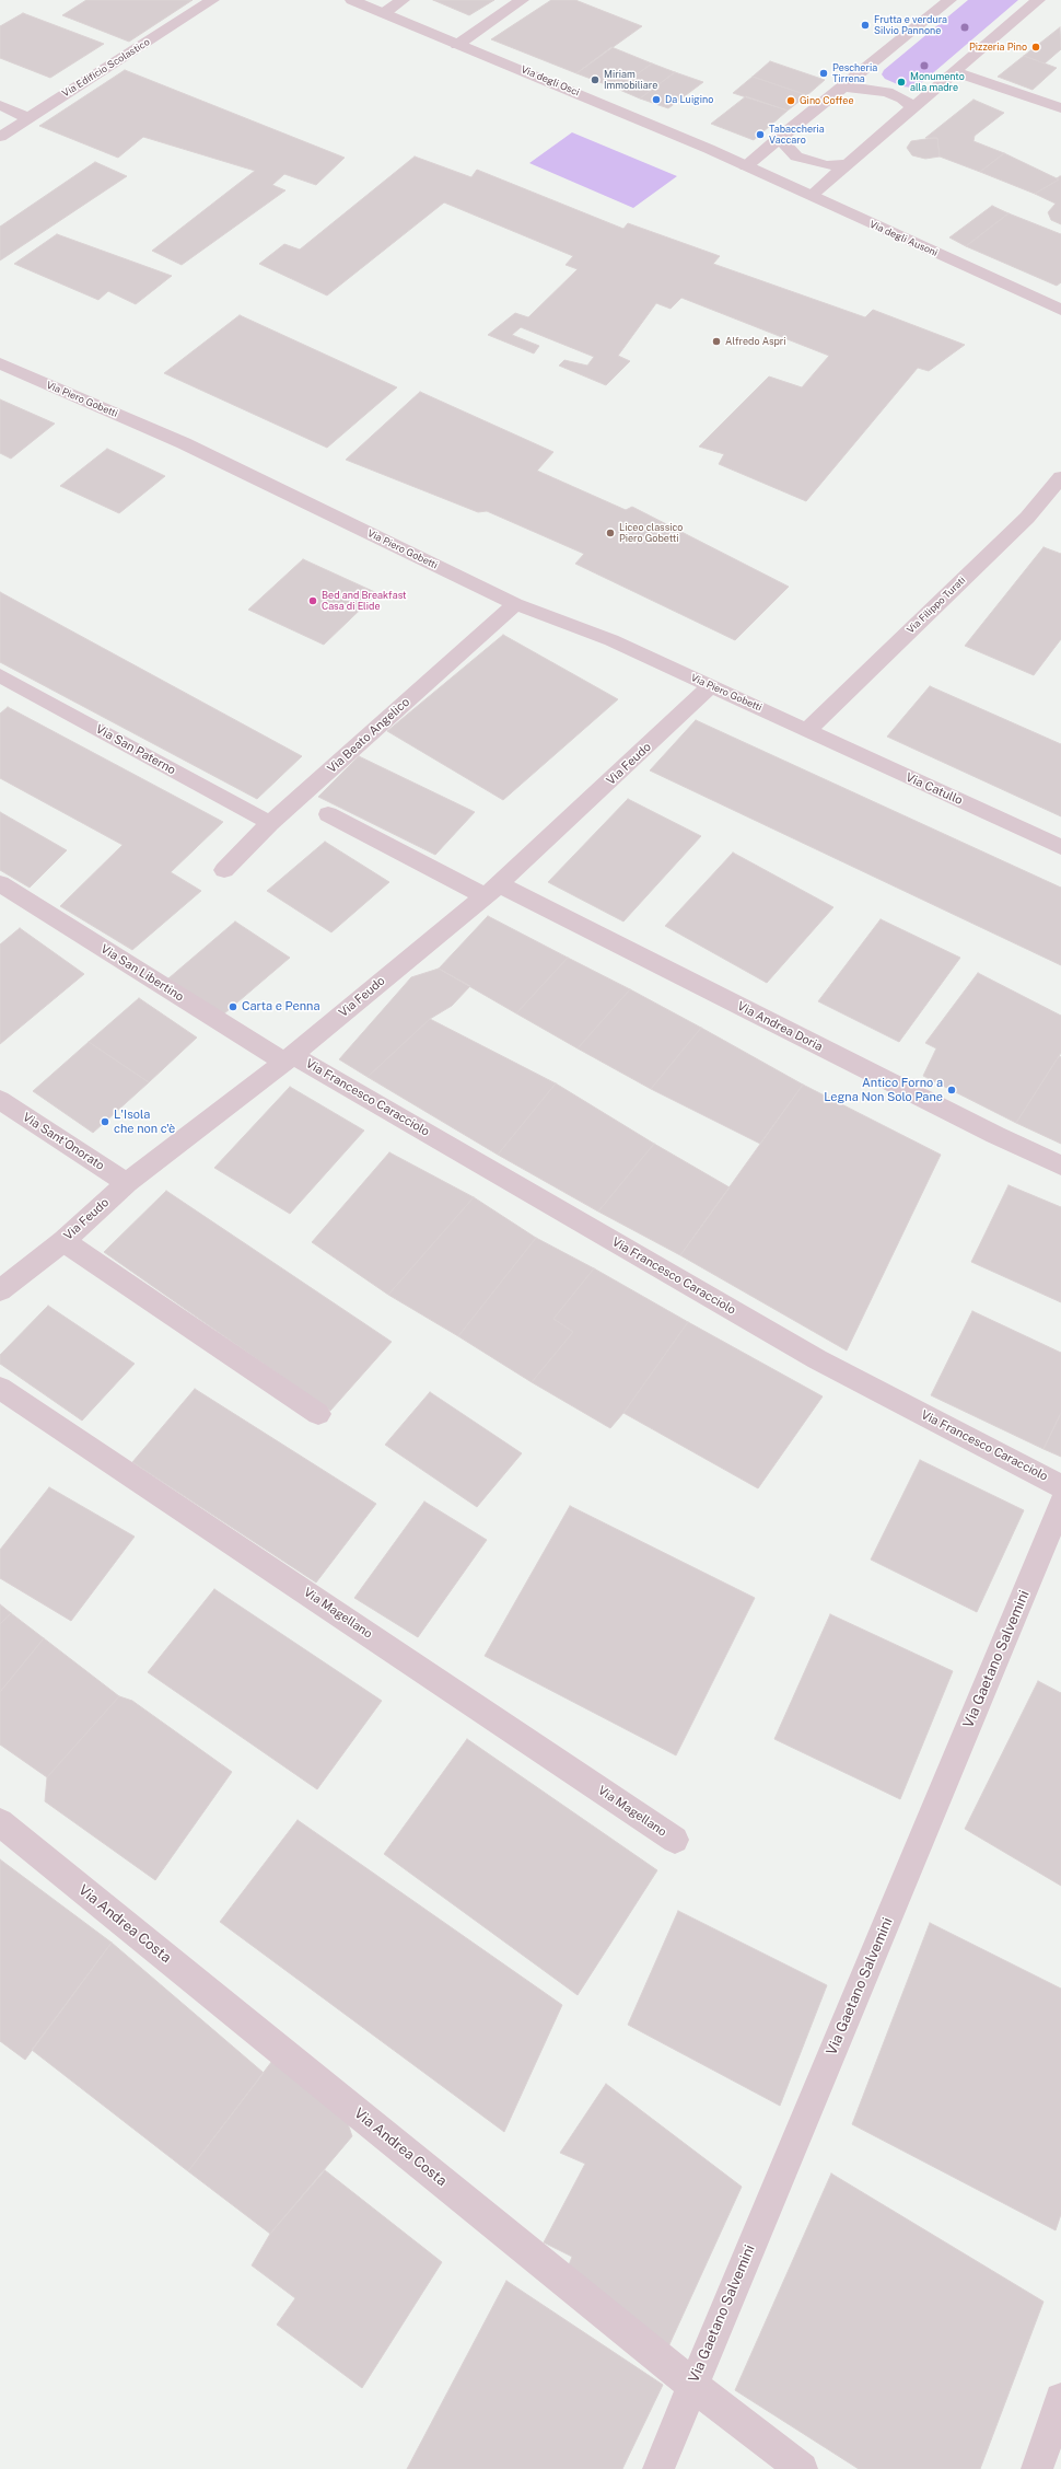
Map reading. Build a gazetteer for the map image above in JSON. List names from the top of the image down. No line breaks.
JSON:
{"streets":{"street":["Via Edificio Scolastico","Via degli Osci","Via degli Ausoni","Via Piero Gobetti","Via Filippo Turati","Via Beato Angelico","Via San Paterno","Via Feudo","Via Catullo","Via San Libertino","Via Andrea Doria","Via Francesco Caracciolo","Via Sant'Onorato","Via Magellano","Via Gaetano Salvemini","Via Andrea Costa"]},"crossings":[["Via degli Osci","Via degli Ausoni"],["Via Piero Gobetti","Via Filippo Turati"],["Via Piero Gobetti","Via Beato Angelico"],["Via Piero Gobetti","Via Feudo"],["Via Piero Gobetti","Via Catullo"],["Via Filippo Turati","Via Catullo"],["Via Beato Angelico","Via San Paterno"],["Via Feudo","Via San Libertino"],["Via Feudo","Via Andrea Doria"],["Via Feudo","Via Francesco Caracciolo"],["Via Feudo","Via Sant'Onorato"],["Via San Libertino","Via Francesco Caracciolo"],["Via Gaetano Salvemini","Via Andrea Costa"]],"places":["Frutta e verdura Silvio Pannone","Pizzeria Pino","Pescheria Tirrena","Miriam Immobiliare","Monumento alla madre","Da Luigino","Gino Coffee","Tabaccheria Vaccaro","Alfredo Aspri","Liceo classico Piero Gobetti","Bed and Breakfast Casa di Elide","Carta e Penna","Antico Forno a Legna Non Solo Pane","L'Isola che non c'è"]}
